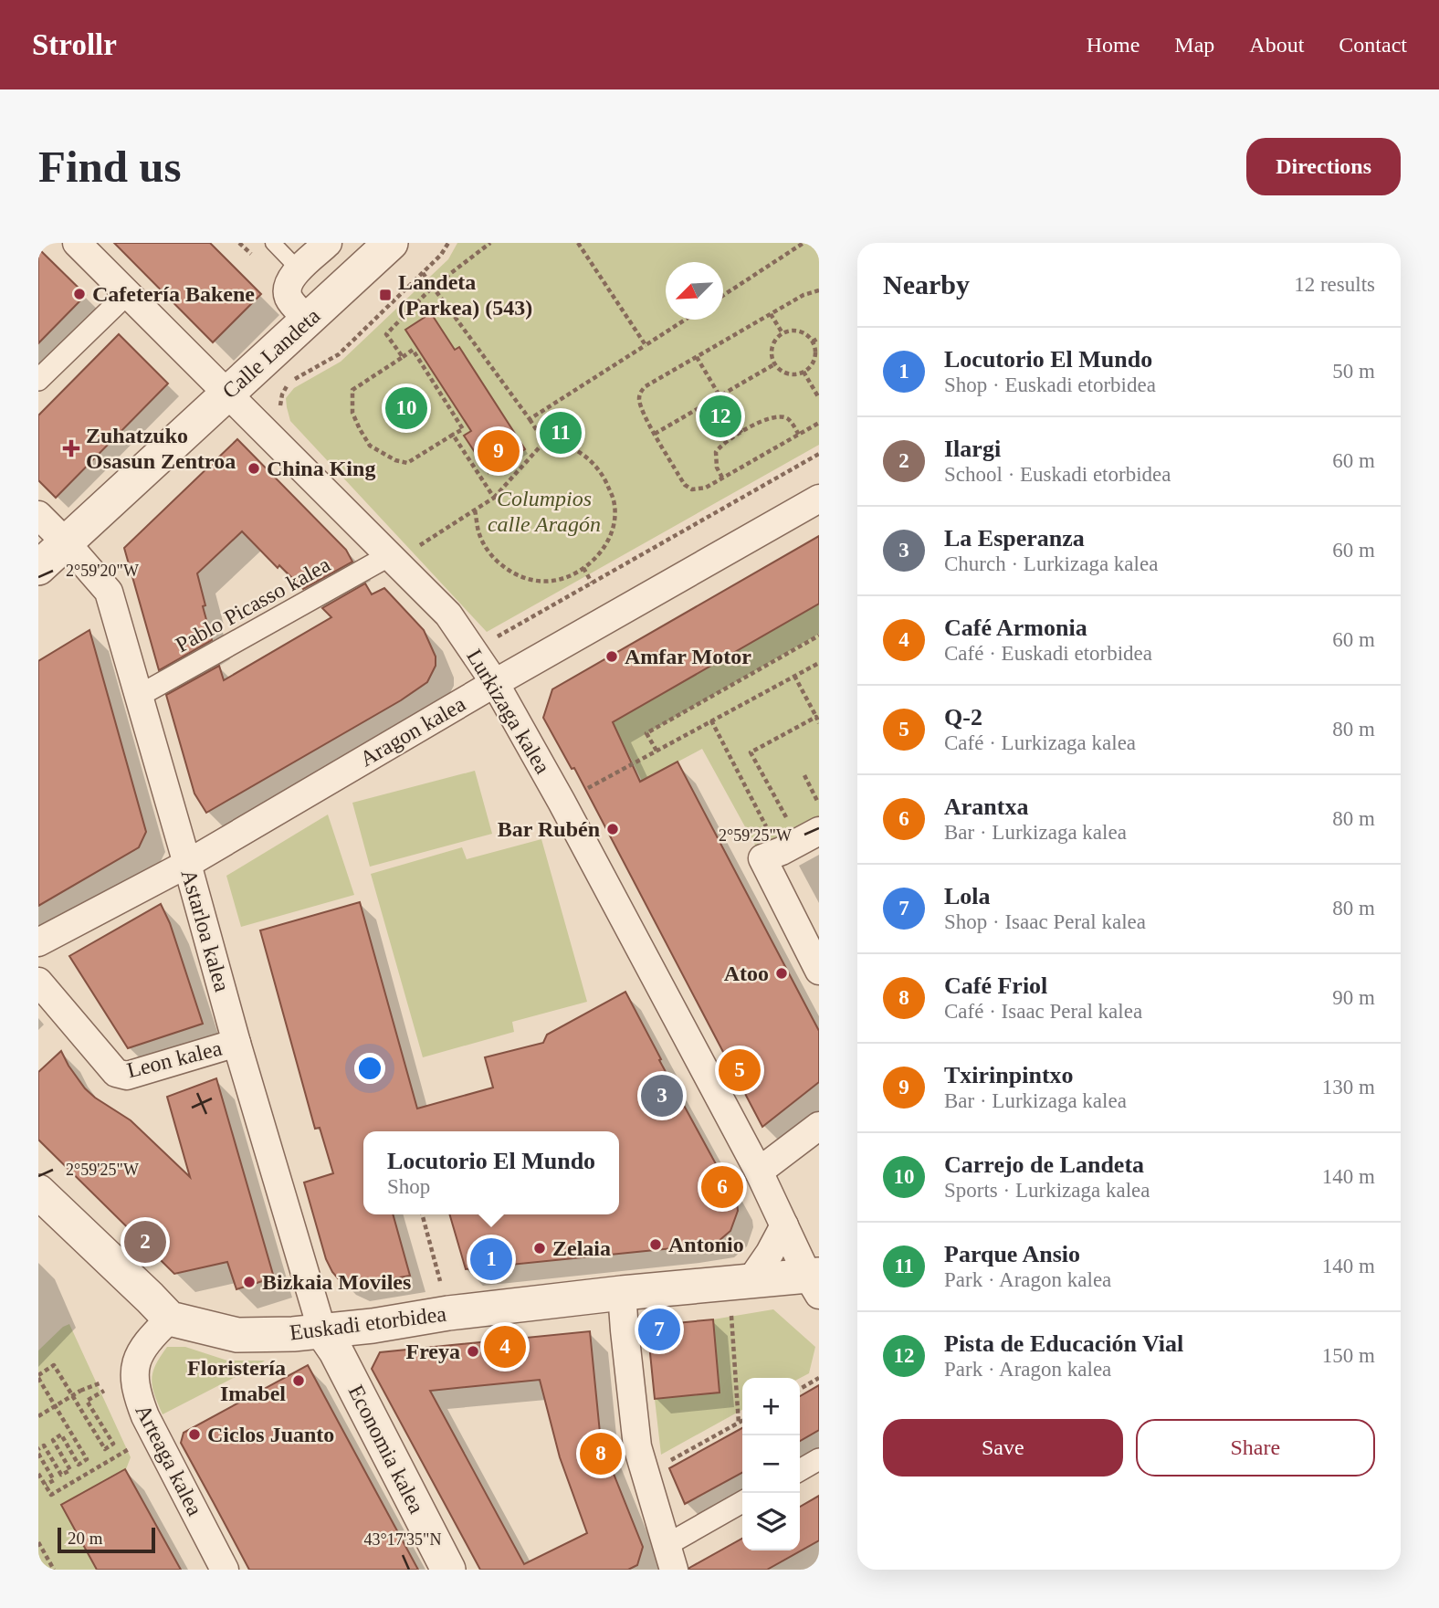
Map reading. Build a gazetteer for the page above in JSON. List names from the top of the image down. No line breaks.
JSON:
{"streets":{"street":["Calle Landeta","Pablo Picasso kalea","Lurkizaga kalea","Aragon kalea","Astarloa kalea","Leon kalea","Euskadi etorbidea","Economia kalea","Arteaga kalea"]},"crossings":[["Calle Landeta","Lurkizaga kalea"],["Calle Landeta","Astarloa kalea"],["Pablo Picasso kalea","Lurkizaga kalea"],["Pablo Picasso kalea","Astarloa kalea"],["Lurkizaga kalea","Aragon kalea"],["Lurkizaga kalea","Euskadi etorbidea"],["Aragon kalea","Astarloa kalea"],["Astarloa kalea","Leon kalea"],["Astarloa kalea","Euskadi etorbidea"],["Astarloa kalea","Economia kalea"],["Euskadi etorbidea","Economia kalea"],["Euskadi etorbidea","Arteaga kalea"]],"parks":["Columpios calle Aragón"],"places":{"other":["Cafetería Bakene","China King","Amfar Motor","Bar Rubén","Atoo","Antonio","Zelaia","Bizkaia Moviles","Freya","Floristería Imabel","Ciclos Juanto"],"transit":["Landeta (Parkea) (543)"],"health":["Zuhatzuko Osasun Zentroa"]},"scale_bar":"20 m","north":"bottom left","page":{"header":"Strollr","nav":["Home","Map","About","Contact"],"buttons":["Directions",["Save","Share"]],"title":"Find us","heading":["Nearby","12 results"],"list":[{"mark":"1","name":"Locutorio El Mundo","note":"Shop · Euskadi etorbidea","value":"50 m"},{"mark":"2","name":"Ilargi","note":"School · Euskadi etorbidea","value":"60 m"},{"mark":"3","name":"La Esperanza","note":"Church · Lurkizaga kalea","value":"60 m"},{"mark":"4","name":"Café Armonia","note":"Café · Euskadi etorbidea","value":"60 m"},{"mark":"5","name":"Q-2","note":"Café · Lurkizaga kalea","value":"80 m"},{"mark":"6","name":"Arantxa","note":"Bar · Lurkizaga kalea","value":"80 m"},{"mark":"7","name":"Lola","note":"Shop · Isaac Peral kalea","value":"80 m"},{"mark":"8","name":"Café Friol","note":"Café · Isaac Peral kalea","value":"90 m"},{"mark":"9","name":"Txirinpintxo","note":"Bar · Lurkizaga kalea","value":"130 m"},{"mark":"10","name":"Carrejo de Landeta","note":"Sports · Lurkizaga kalea","value":"140 m"},{"mark":"11","name":"Parque Ansio","note":"Park · Aragon kalea","value":"140 m"},{"mark":"12","name":"Pista de Educación Vial","note":"Park · Aragon kalea","value":"150 m"}],"pins":["10","12","11","9","5","3","6","2","1","7","4","8"],"popup":["Locutorio El Mundo","Shop"],"map_buttons":["+","−"],"scale":"20 m"},"coordinates":["2°59'20\"W","2°59'25\"W","43°17'35\"N"]}
